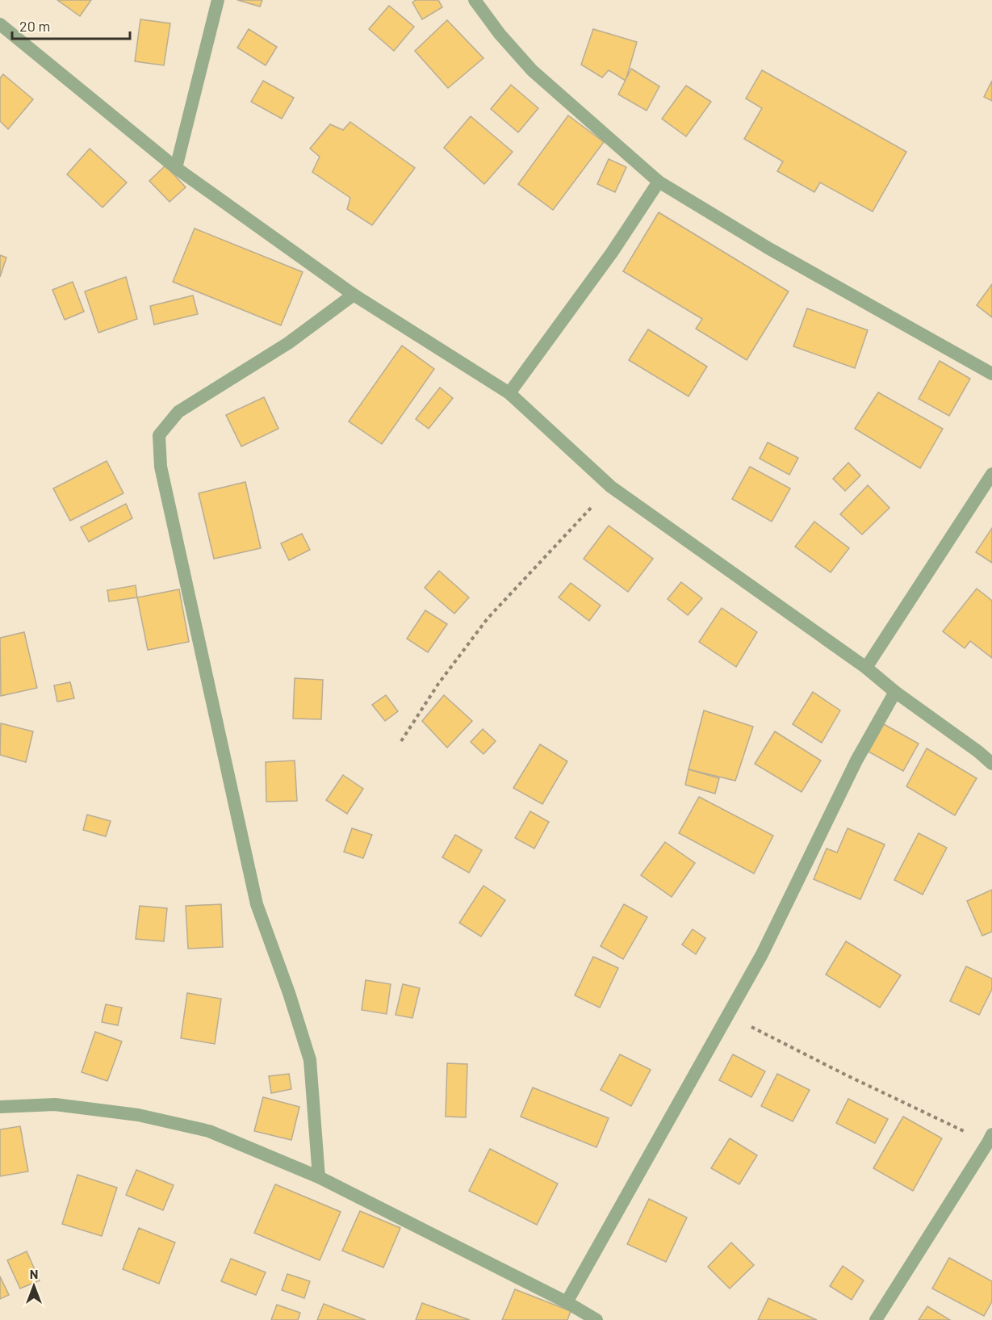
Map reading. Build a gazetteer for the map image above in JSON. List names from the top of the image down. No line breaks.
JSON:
{"scale_bar":"20 m","north":"top"}
